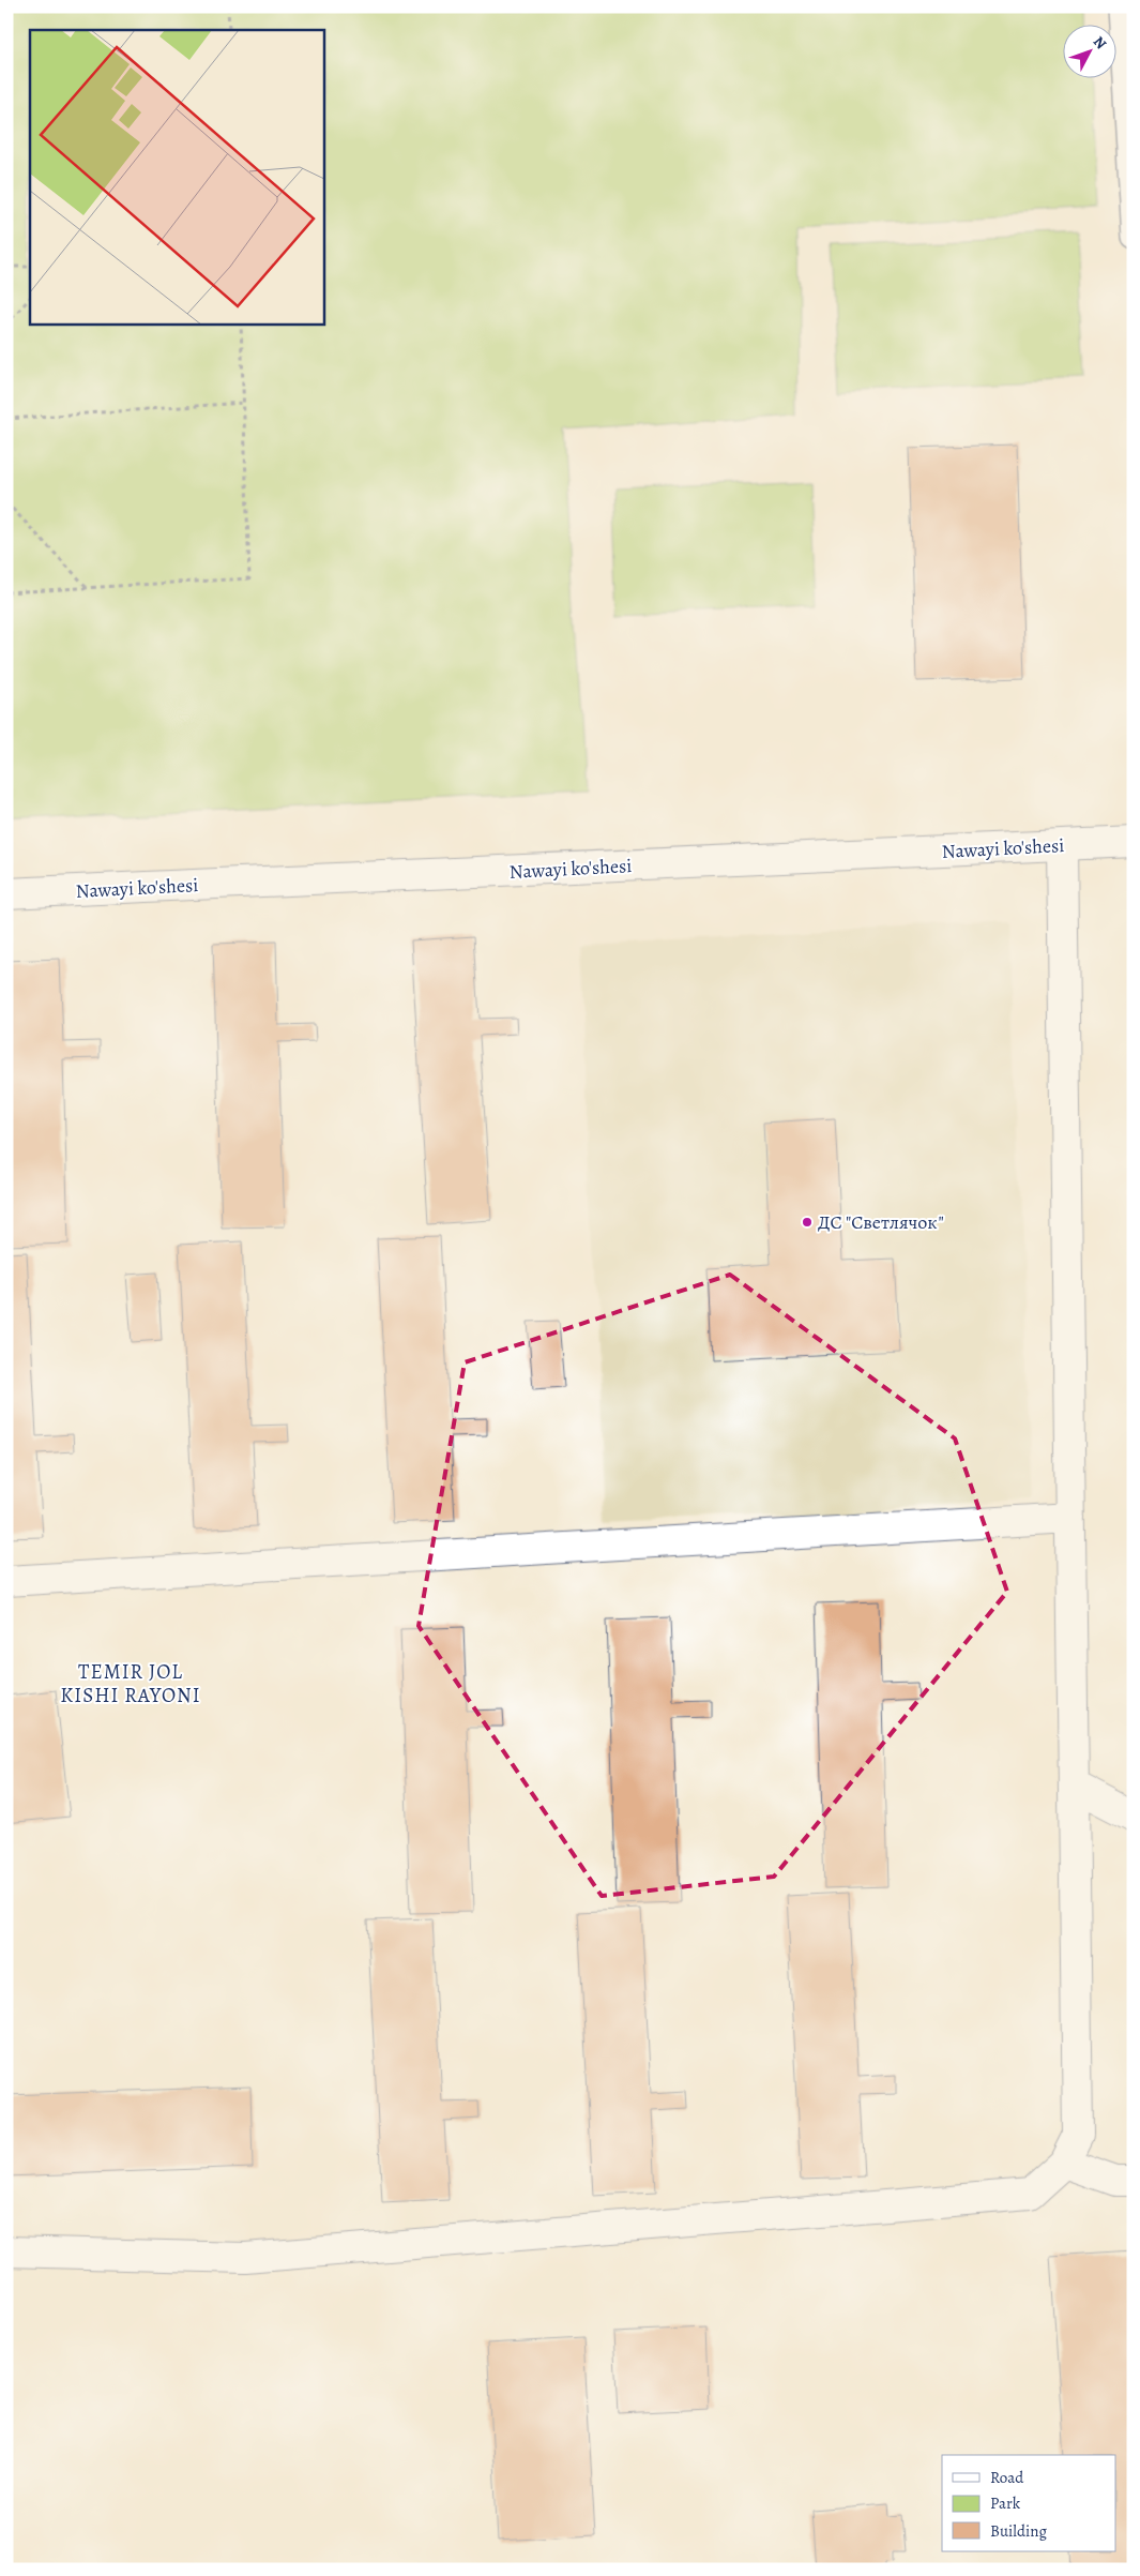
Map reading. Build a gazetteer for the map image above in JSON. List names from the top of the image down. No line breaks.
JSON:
{"streets":{"street":["Nawayi ko'shesi"]},"districts":["TEMIR JOL KISHI RAYONI"],"places":["ДС \"Светлячок\""],"legend":["Road","Park","Building"],"north":"top right"}
